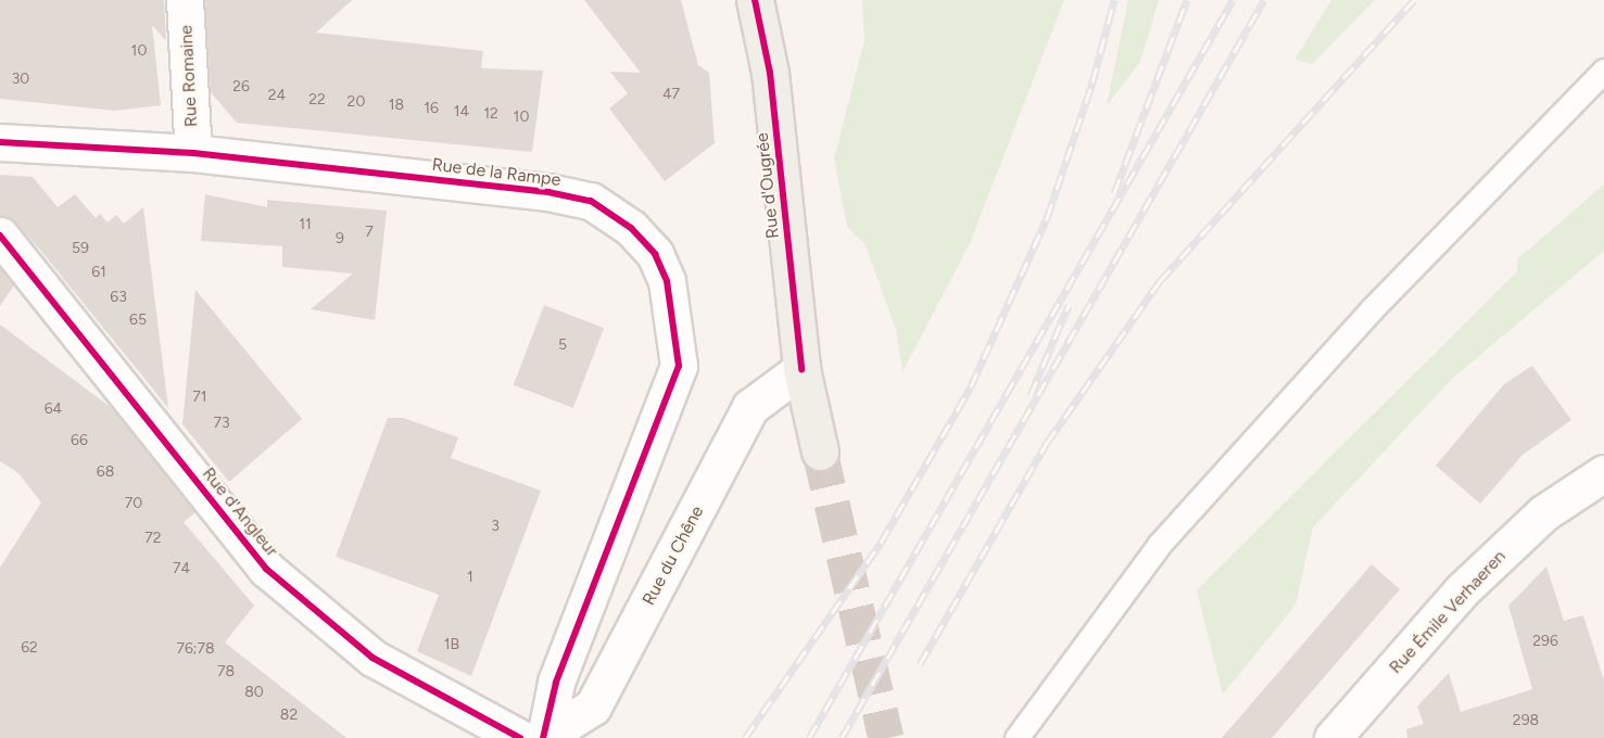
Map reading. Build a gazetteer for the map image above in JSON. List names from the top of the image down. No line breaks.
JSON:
{"streets":{"main road":["Rue d'Ougrée"],"street":["Rue Romaine","Rue de la Rampe","Rue d'Angleur","Rue du Chêne","Rue Émile Verhaeren"]},"crossings":[["Rue Romaine","Rue de la Rampe"],["Rue de la Rampe","Rue d'Angleur"],["Rue de la Rampe","Rue du Chêne"],["Rue d'Ougrée","Rue du Chêne"],["Rue d'Angleur","Rue du Chêne"]],"house_numbers":["10","30","26","47","24","22","20","18","16","14","12","10","11","7","9","59","61","63","65","5","71","64","73","66","68","70","3","72","74","1","296","1B","62","76;78","78","80","82","298"]}
